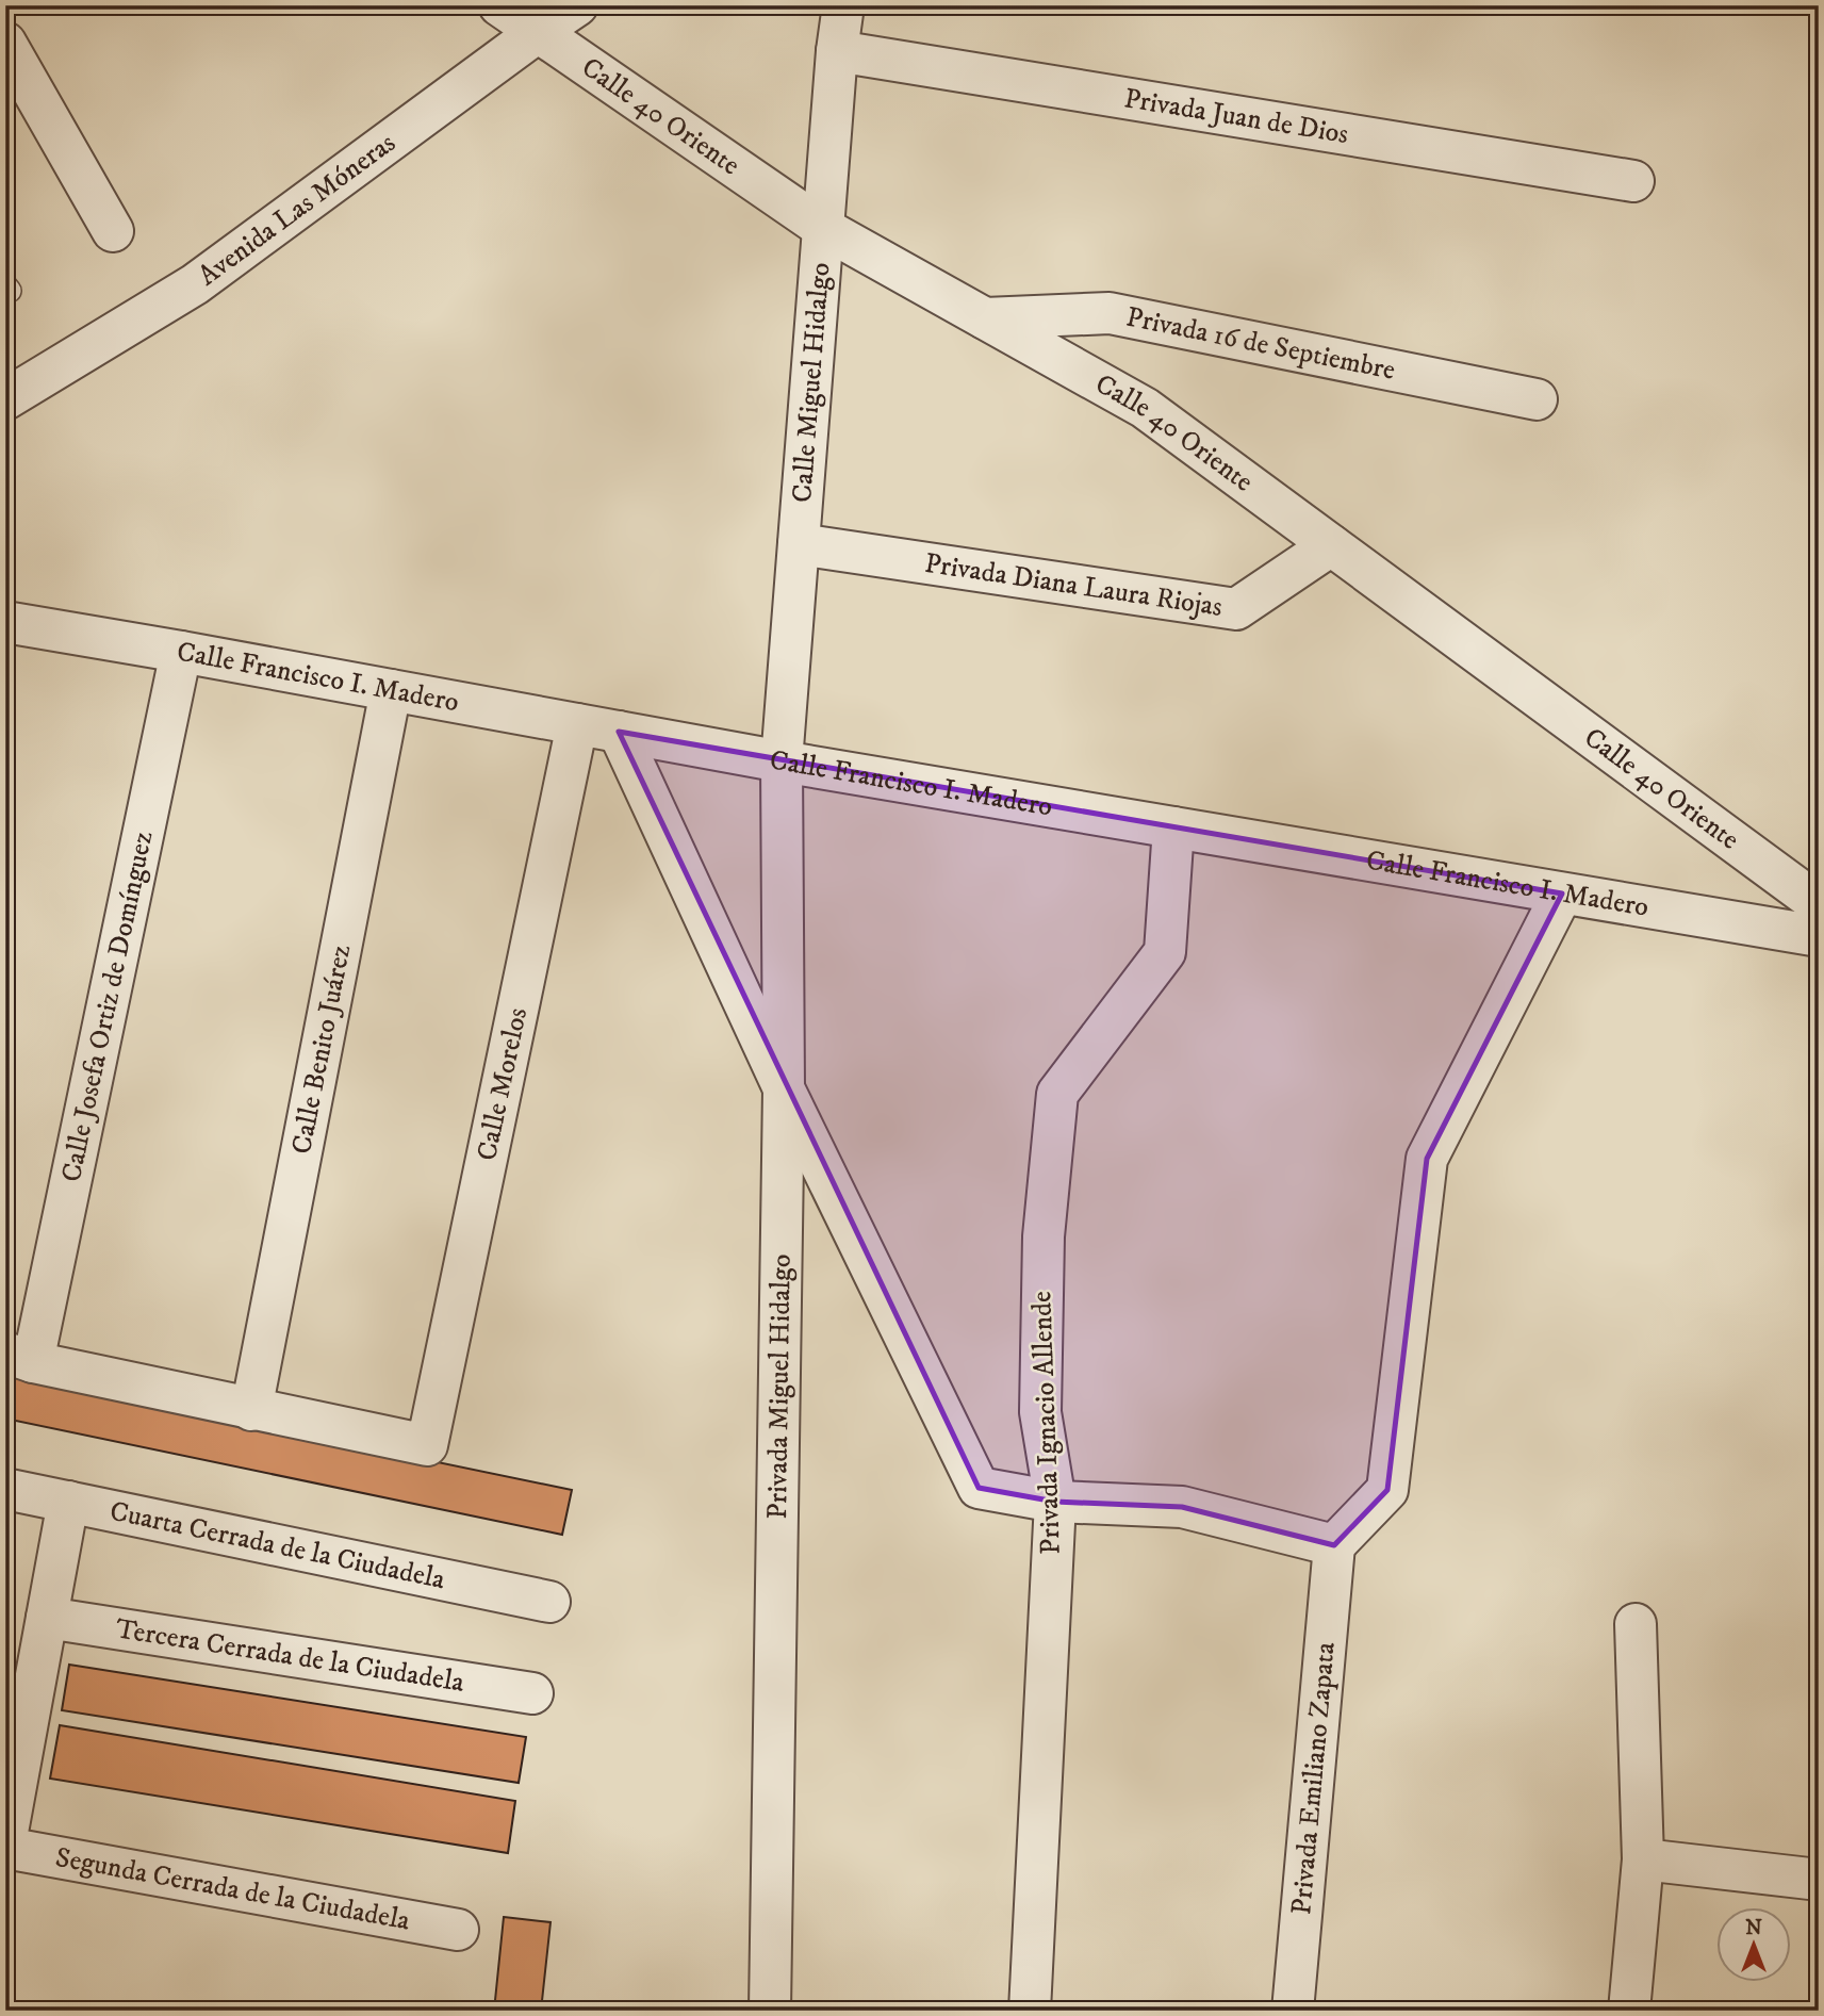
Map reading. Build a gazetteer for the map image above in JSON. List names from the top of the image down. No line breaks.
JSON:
{"streets":{"street":["Calle 40 Oriente","Privada Juan de Dios","Avenida Las Móneras","Privada 16 de Septiembre","Calle Miguel Hidalgo","Privada Diana Laura Riojas","Calle Francisco I. Madero","Calle Josefa Ortiz de Domínguez","Calle Benito Juárez","Calle Morelos","Privada Miguel Hidalgo","Privada Ignacio Allende","Cuarta Cerrada de la Ciudadela","Tercera Cerrada de la Ciudadela","Privada Emiliano Zapata","Segunda Cerrada de la Ciudadela"]},"crossings":[["Calle 40 Oriente","Avenida Las Móneras"],["Calle 40 Oriente","Privada 16 de Septiembre"],["Calle 40 Oriente","Calle Miguel Hidalgo"],["Calle 40 Oriente","Privada Diana Laura Riojas"],["Privada Juan de Dios","Calle Miguel Hidalgo"],["Calle Miguel Hidalgo","Privada Diana Laura Riojas"],["Calle Miguel Hidalgo","Calle Francisco I. Madero"],["Calle Miguel Hidalgo","Privada Miguel Hidalgo"],["Calle Francisco I. Madero","Calle Josefa Ortiz de Domínguez"],["Calle Francisco I. Madero","Calle Benito Juárez"],["Calle Francisco I. Madero","Calle Morelos"],["Calle Francisco I. Madero","Privada Miguel Hidalgo"],["Calle Francisco I. Madero","Privada Ignacio Allende"],["Calle Benito Juárez","Calle Morelos"]],"north":"top"}
